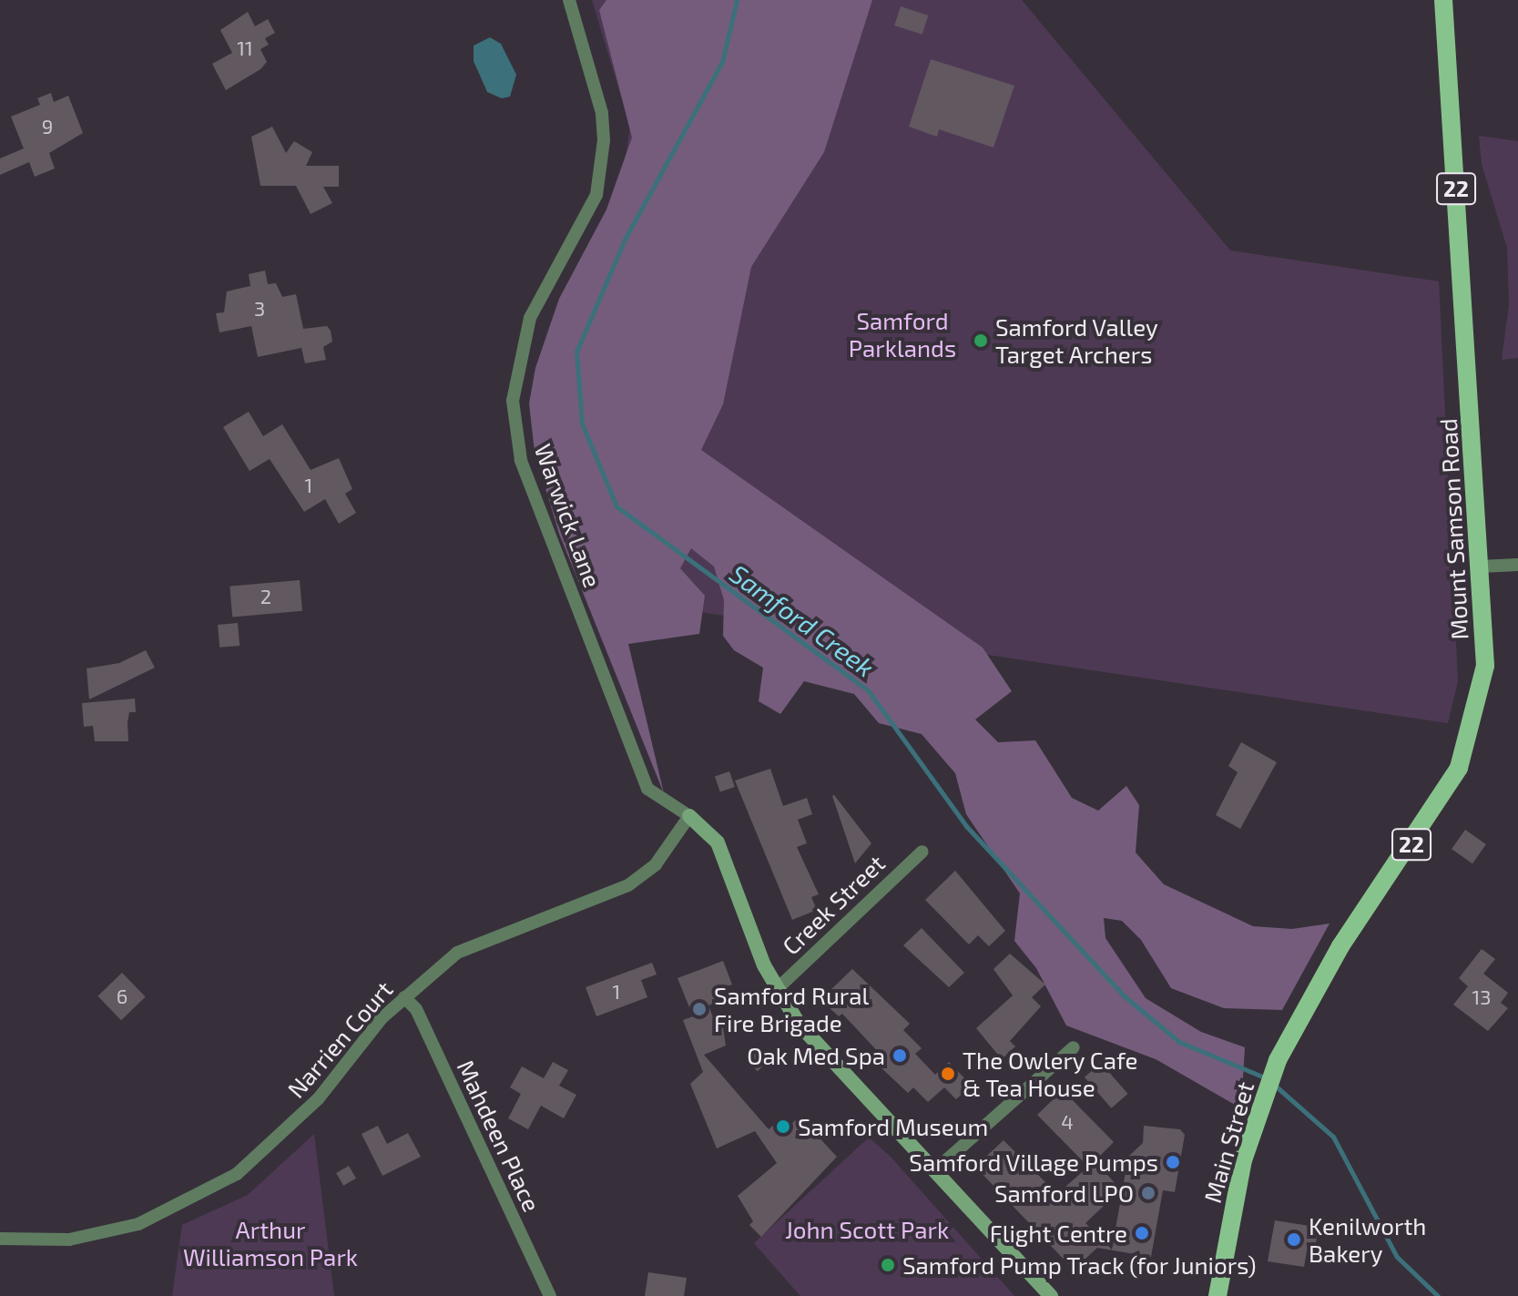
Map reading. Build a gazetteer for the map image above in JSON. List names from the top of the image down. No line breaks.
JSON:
{"streets":{"main road":["22","Mount Samson Road","Main Street"],"street":["Warwick Lane","Creek Street","Narrien Court","Mahdeen Place"]},"crossings":[["Warwick Lane","Narrien Court"],["Mount Samson Road","Main Street"],["Narrien Court","Mahdeen Place"]],"water":["Samford Creek"],"parks":["Samford Parklands","Arthur Williamson Park","John Scott Park"],"places":["Samford Valley Target Archers","Samford Rural Fire Brigade","Oak Med Spa","The Owlery Cafe & Tea House","Samford Museum","Samford Village Pumps","Samford LPO","Flight Centre","Kenilworth Bakery","Samford Pump Track (for Juniors)"],"house_numbers":["11","9","3","1","2","1","6","13","4"]}
